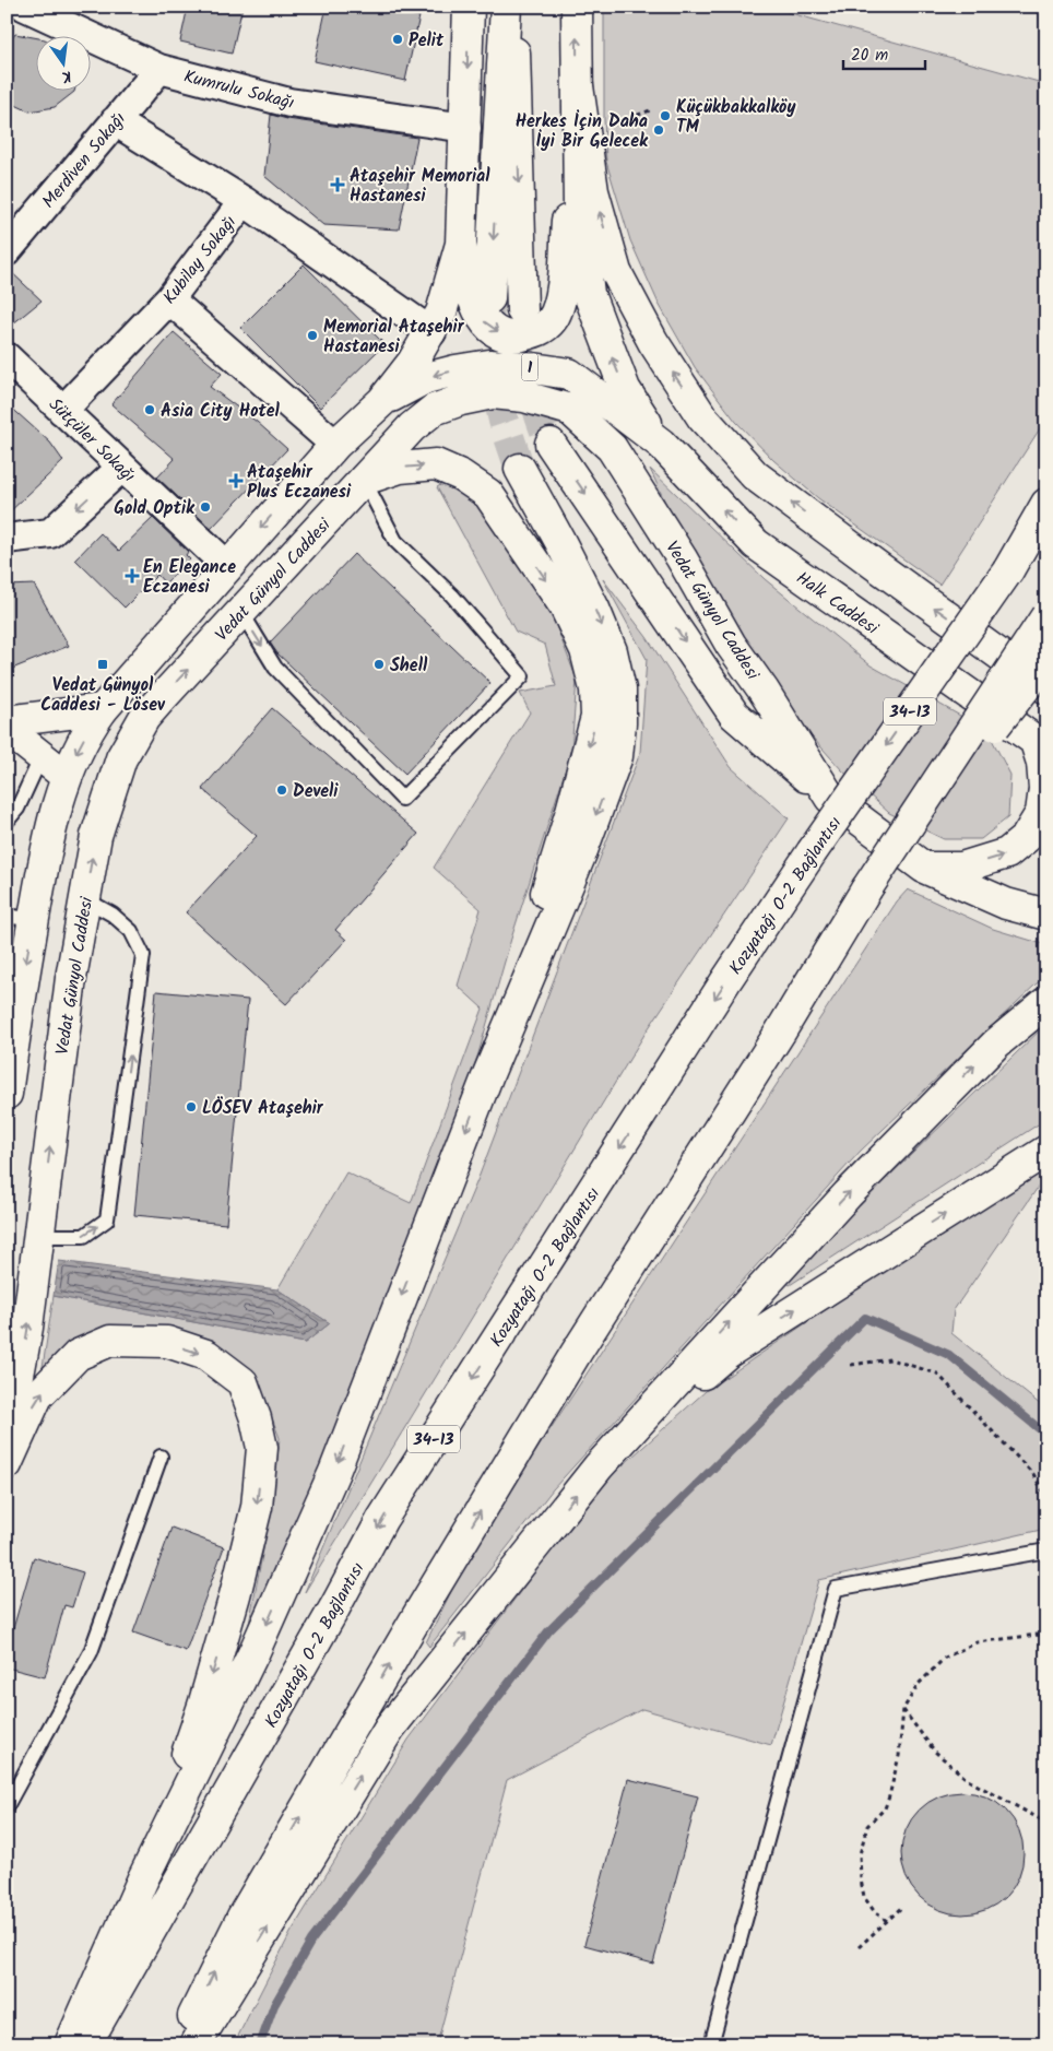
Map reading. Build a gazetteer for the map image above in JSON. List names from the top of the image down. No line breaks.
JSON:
{"streets":{"main road":["1","Vedat Günyol Caddesi","Halk Caddesi","34-13","Kozyatağı O-2 Bağlantısı"],"street":["Kumrulu Sokağı","Merdiven Sokağı","Kubilay Sokağı","Sütçüler Sokağı"]},"crossings":[["Kumrulu Sokağı","Merdiven Sokağı"],["Kubilay Sokağı","Sütçüler Sokağı"],["1","Halk Caddesi"]],"places":{"other":["Pelit","Küçükbakkalköy TM","Herkes İçin Daha İyi Bir Gelecek","Memorial Ataşehir Hastanesi","Asia City Hotel","Gold Optik","Shell","Develi","LÖSEV Ataşehir"],"health":["Ataşehir Memorial Hastanesi","Ataşehir Plus Eczanesi","En Elegance Eczanesi"],"transit":["Vedat Günyol Caddesi - Lösev"]},"scale_bar":"20 m","north":"bottom"}
